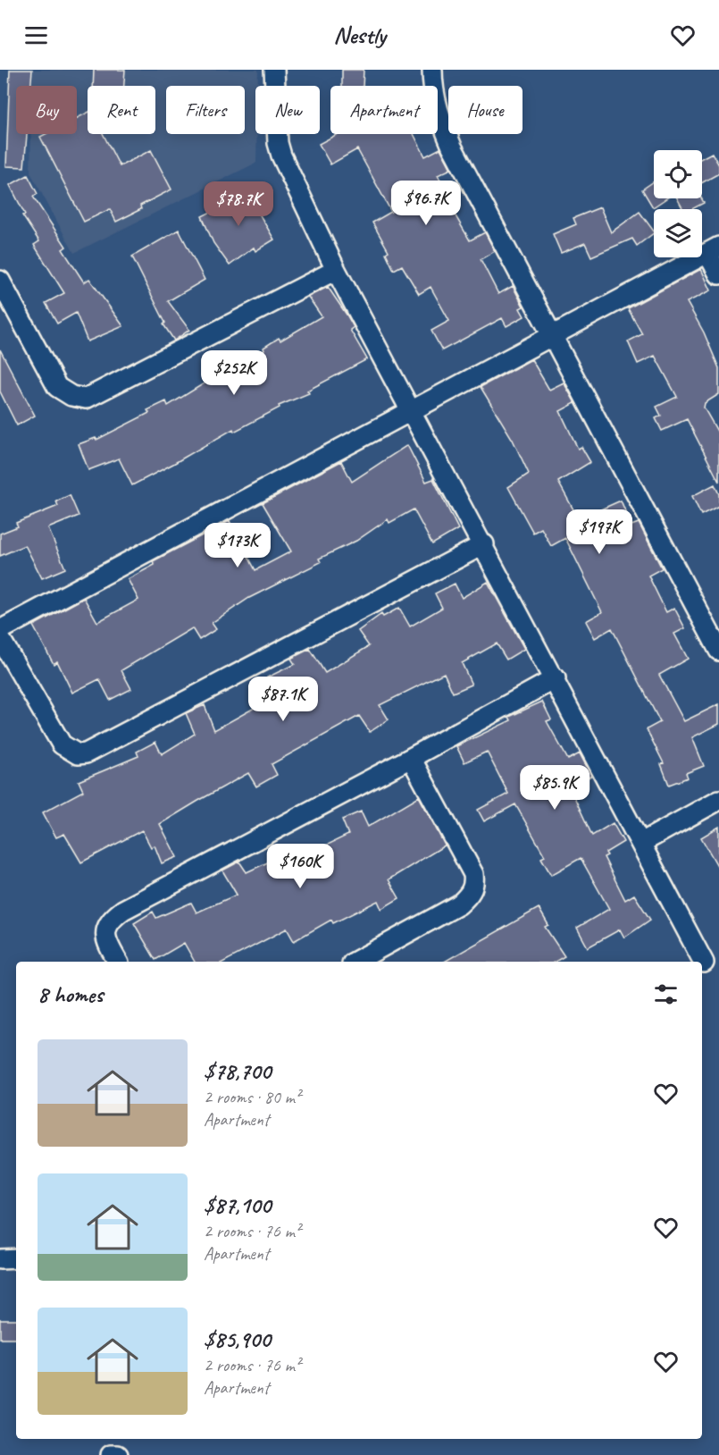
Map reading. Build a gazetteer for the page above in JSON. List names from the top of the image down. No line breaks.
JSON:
{"page":{"header":"Nestly","chip":["Buy","Rent","Filters","New","Apartment","House"],"price":["$96.7K","$78.7K","$252K","$197K","$173K","$87.1K","$85.9K","$160K"],"heading":"8 homes","list":[{"name":"$78,700","note":"2 rooms · 80 m² · Apartment"},{"name":"$87,100","note":"2 rooms · 76 m² · Apartment"},{"name":"$85,900","note":"2 rooms · 76 m² · Apartment"}]}}
